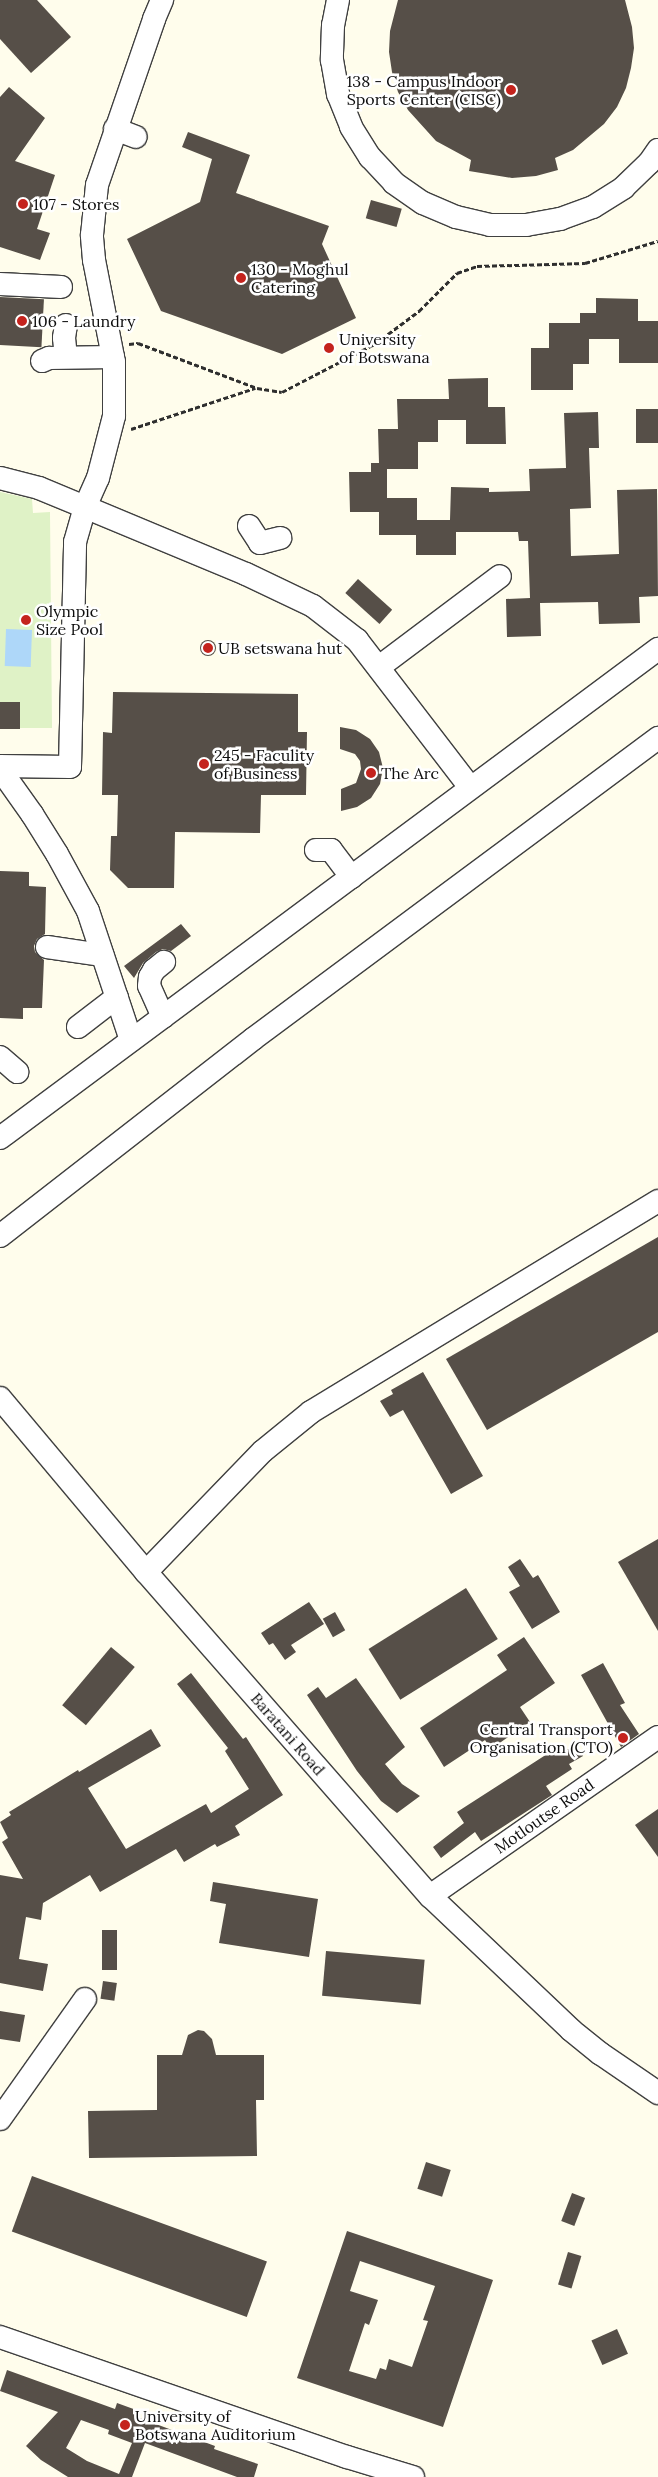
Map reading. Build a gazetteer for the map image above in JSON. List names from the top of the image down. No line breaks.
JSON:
{"streets":{"street":["Baratani Road","Motloutse Road"]},"crossings":[["Baratani Road","Motloutse Road"]],"places":["138 - Campus Indoor Sports Center (CISC)","107 - Stores","130 - Moghul Catering","106 - Laundry","University of Botswana","Olympic Size Pool","UB setswana hut","245 - Faculity of Business","The Arc","Central Transport Organisation (CTO)","University of Botswana Auditorium"]}
